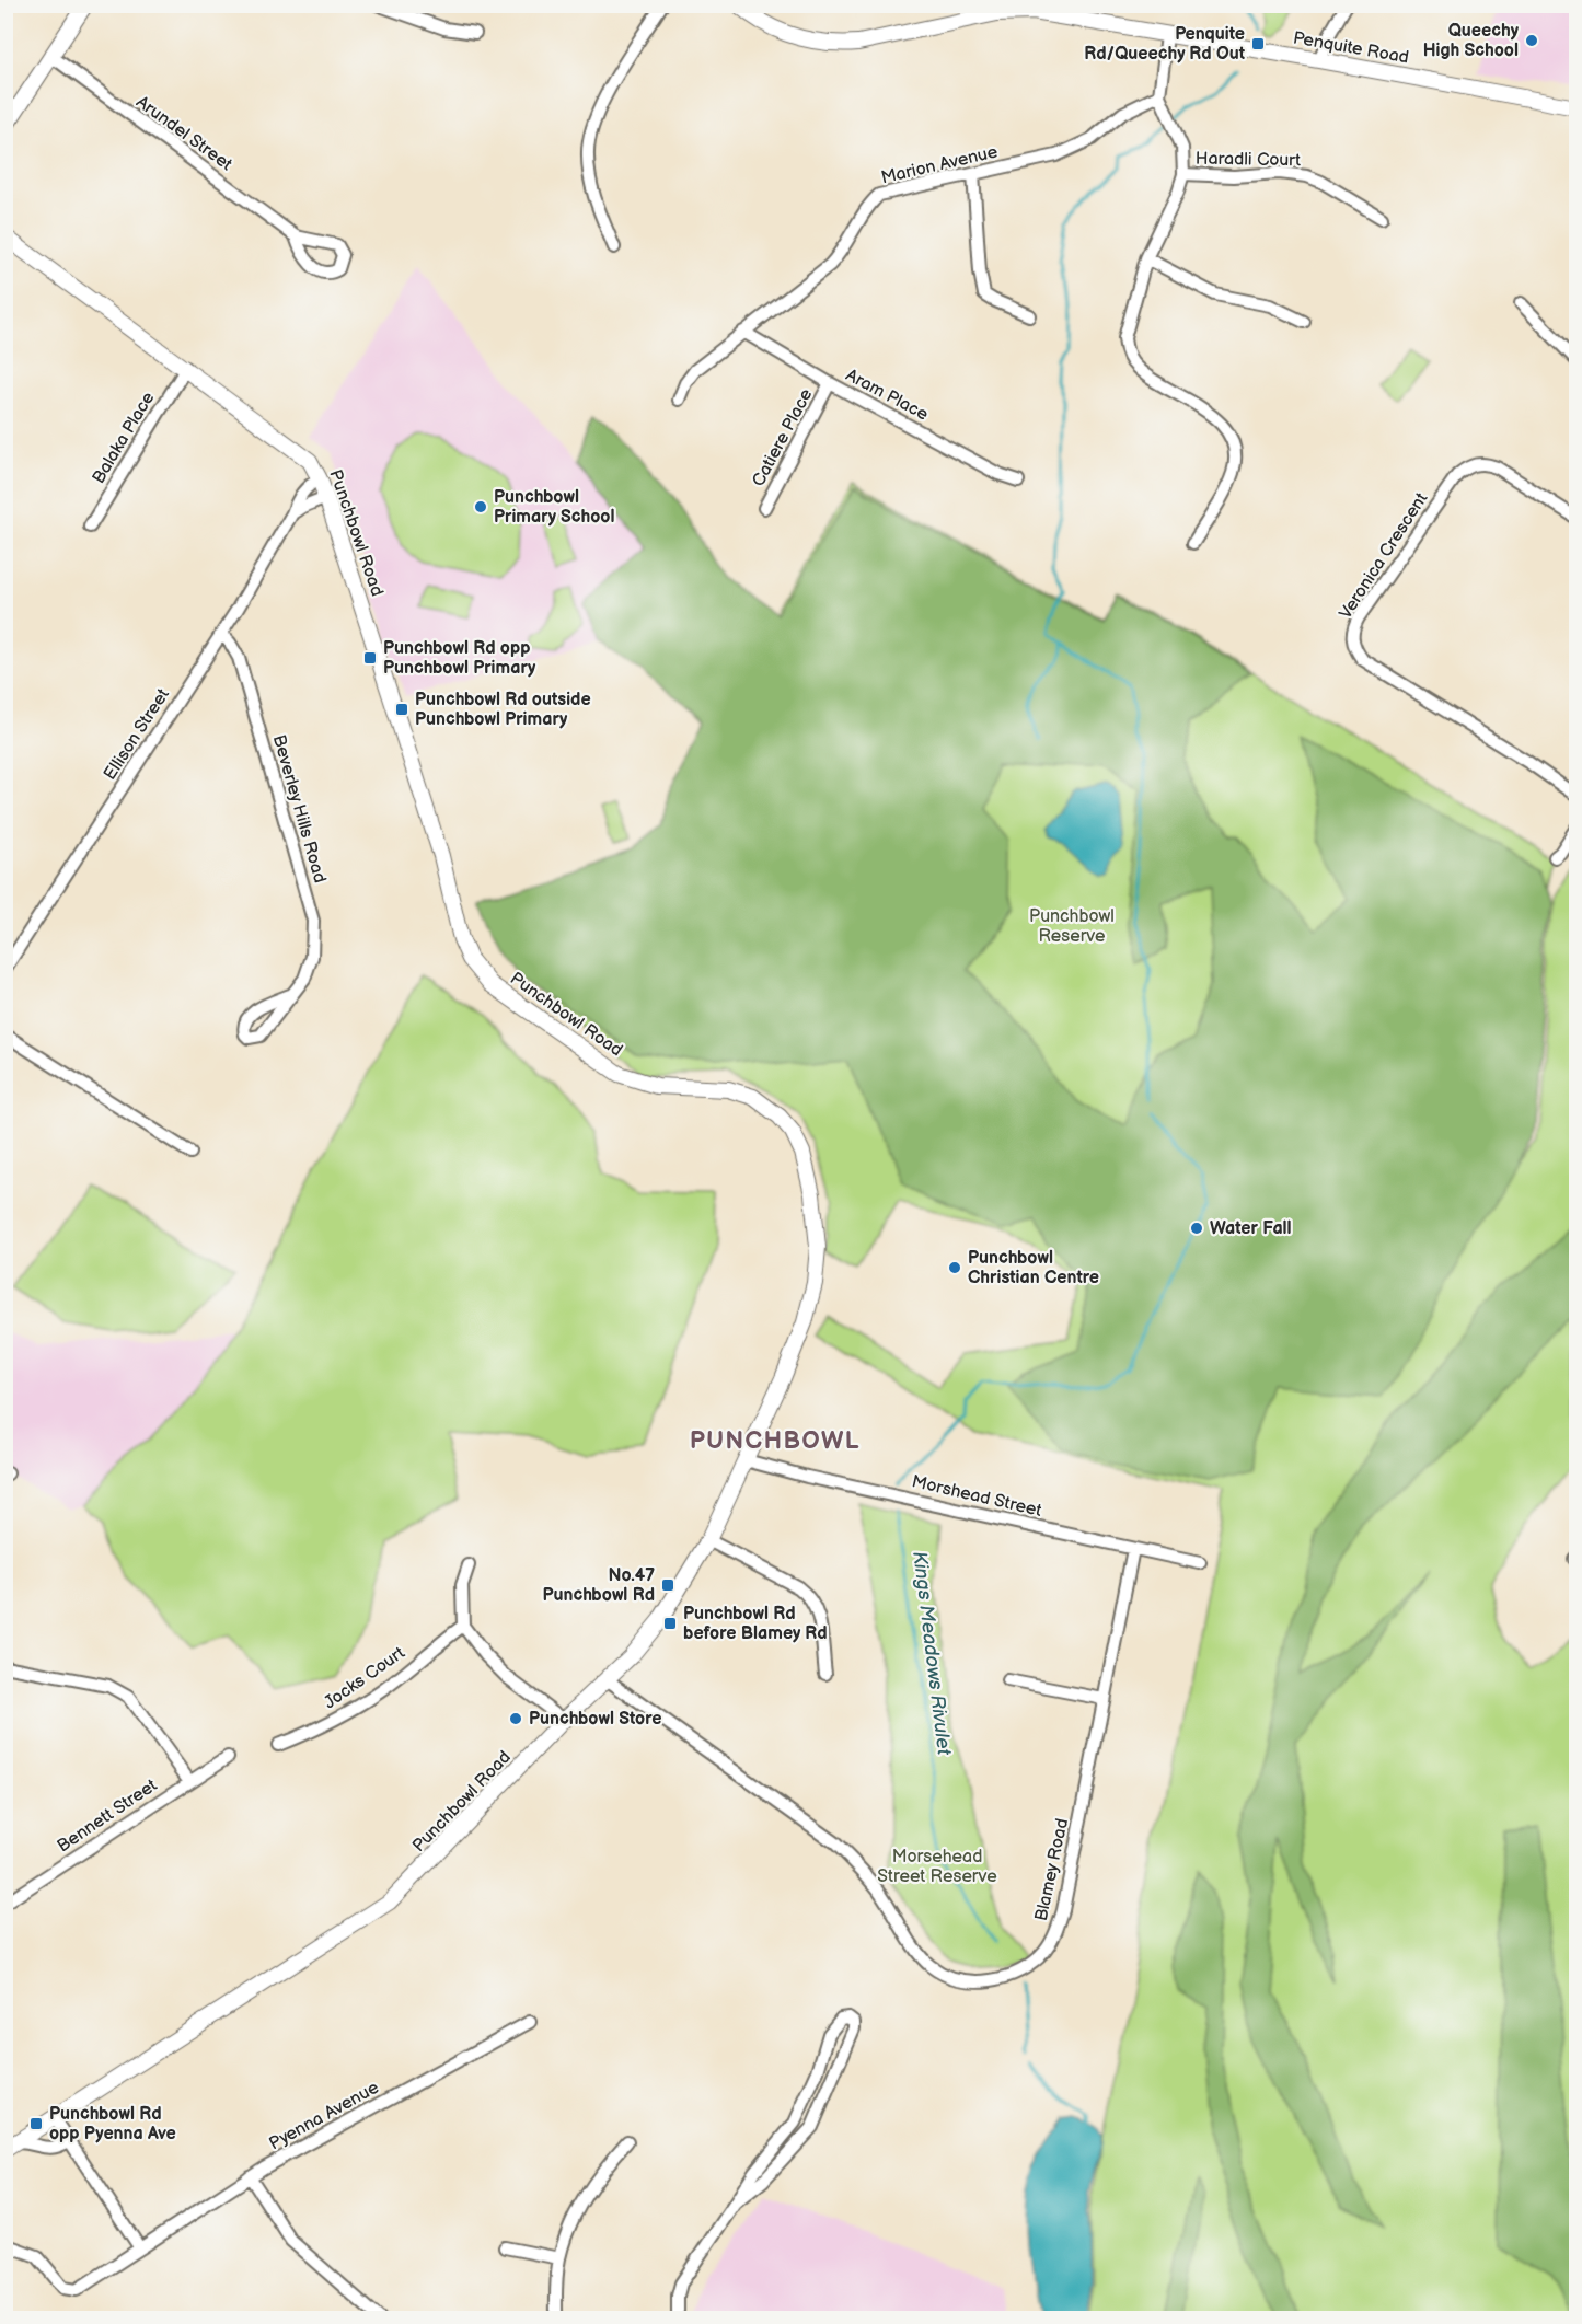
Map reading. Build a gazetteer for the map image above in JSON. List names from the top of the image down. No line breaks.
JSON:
{"streets":{"street":["Penquite Road","Arundel Street","Haradli Court","Marion Avenue","Aram Place","Balaka Place","Catiere Place","Punchbowl Road","Veronica Crescent","Ellison Street","Beverley Hills Road","Morshead Street","Jocks Court","Bennett Street","Blamey Road","Pyenna Avenue"]},"crossings":[["Marion Avenue","Aram Place"],["Aram Place","Catiere Place"],["Balaka Place","Punchbowl Road"],["Punchbowl Road","Ellison Street"],["Punchbowl Road","Morshead Street"],["Punchbowl Road","Blamey Road"],["Ellison Street","Beverley Hills Road"],["Morshead Street","Blamey Road"]],"districts":["PUNCHBOWL"],"water":["Kings Meadows Rivulet"],"parks":["Punchbowl Reserve","Morsehead Street Reserve"],"places":{"other":["Queechy High School","Punchbowl Primary School","Water Fall","Punchbowl Christian Centre","Punchbowl Store"],"transit":["Penquite Rd/Queechy Rd Out","Punchbowl Rd opp Punchbowl Primary","Punchbowl Rd outside Punchbowl Primary","No.47 Punchbowl Rd","Punchbowl Rd before Blamey Rd","Punchbowl Rd opp Pyenna Ave"]}}
